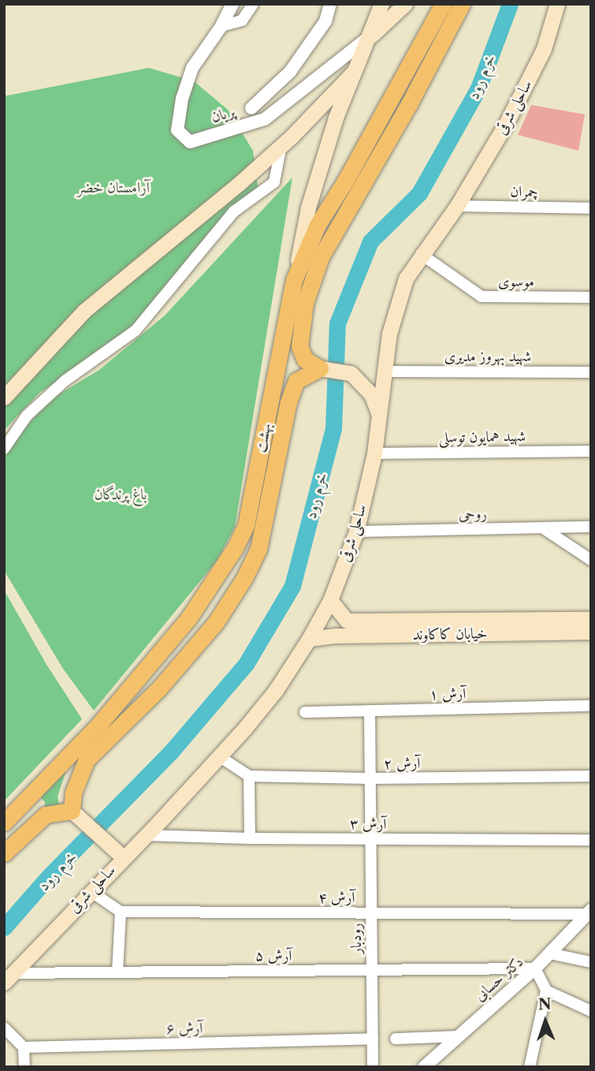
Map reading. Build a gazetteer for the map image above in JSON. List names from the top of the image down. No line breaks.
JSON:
{"streets":{"main road":["ساحلی شرقی","بهشت","خیابان کاکاوند"],"street":["پریان","چمران","موسوی","شهید بهروز مدیری","شهید همایون توسلی","روحی","آرش ۱","آرش ۲","آرش ۳","آرش ۴","رودبار","آرش ۵","دکتر حسابی","آرش ۶"]},"crossings":[["ساحلی شرقی","چمران"],["ساحلی شرقی","موسوی"],["ساحلی شرقی","شهید بهروز مدیری"],["ساحلی شرقی","شهید همایون توسلی"],["ساحلی شرقی","روحی"],["ساحلی شرقی","خیابان کاکاوند"],["ساحلی شرقی","آرش ۳"],["ساحلی شرقی","آرش ۵"],["آرش ۱","رودبار"],["آرش ۲","رودبار"],["آرش ۳","رودبار"],["آرش ۴","رودبار"],["آرش ۴","دکتر حسابی"],["رودبار","آرش ۵"],["رودبار","آرش ۶"],["آرش ۵","دکتر حسابی"]],"water":["خرم رود"],"parks":["آرامستان خضر","باغ پرندگان"],"north":"top"}
